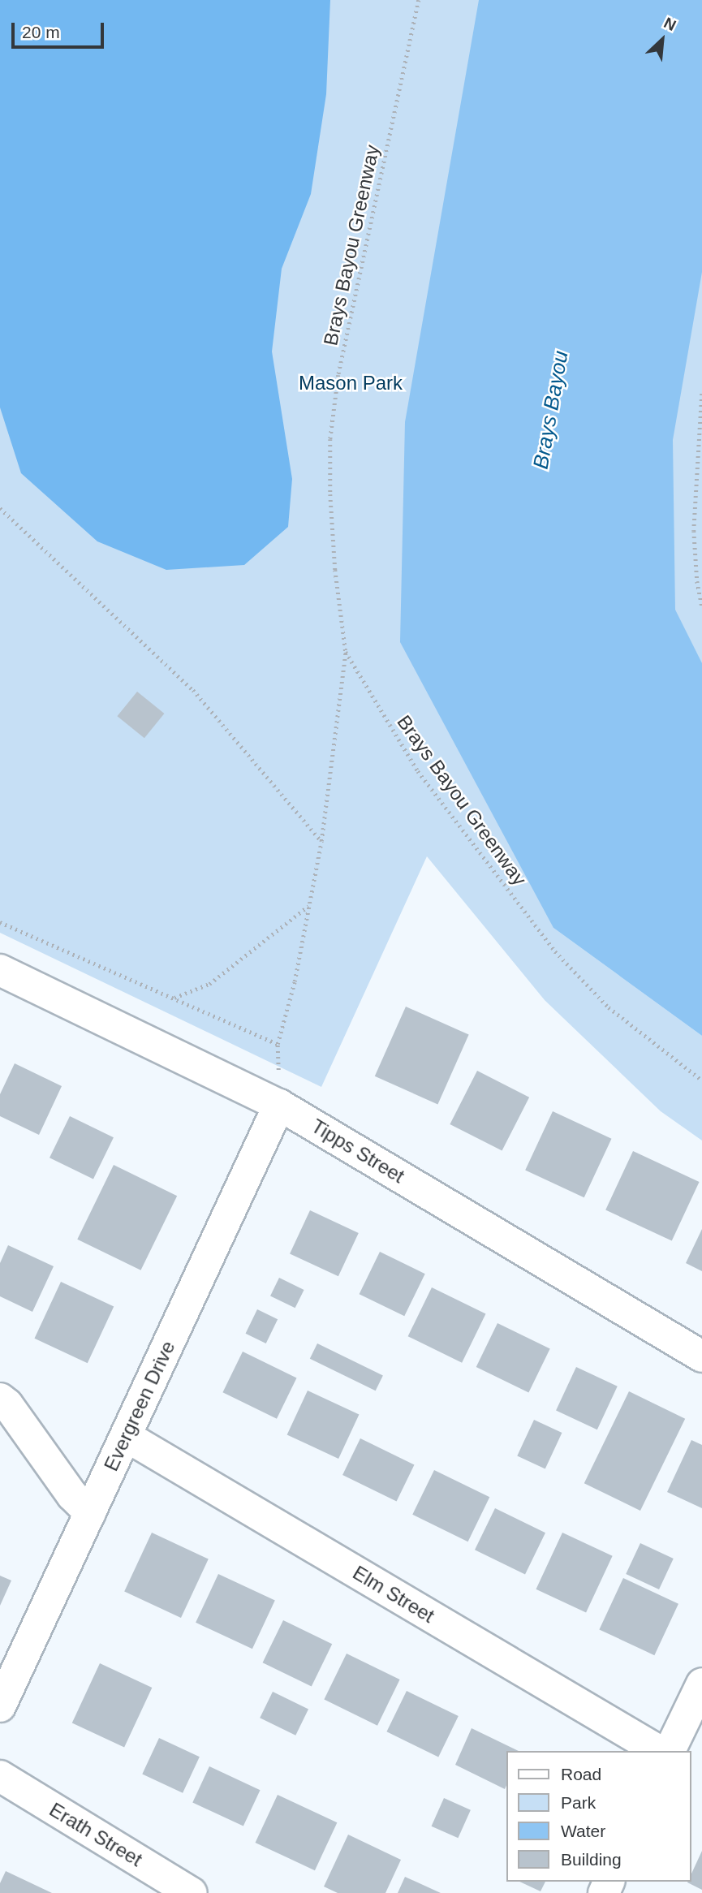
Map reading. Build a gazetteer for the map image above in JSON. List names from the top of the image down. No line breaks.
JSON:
{"streets":{"street":["Tipps Street","Evergreen Drive","Elm Street","Erath Street"],"path":["Brays Bayou Greenway"]},"crossings":[["Tipps Street","Evergreen Drive"],["Evergreen Drive","Elm Street"]],"water":["Brays Bayou"],"parks":["Mason Park"],"legend":["Road","Park","Water","Building"],"scale_bar":"20 m","north":"top right"}
